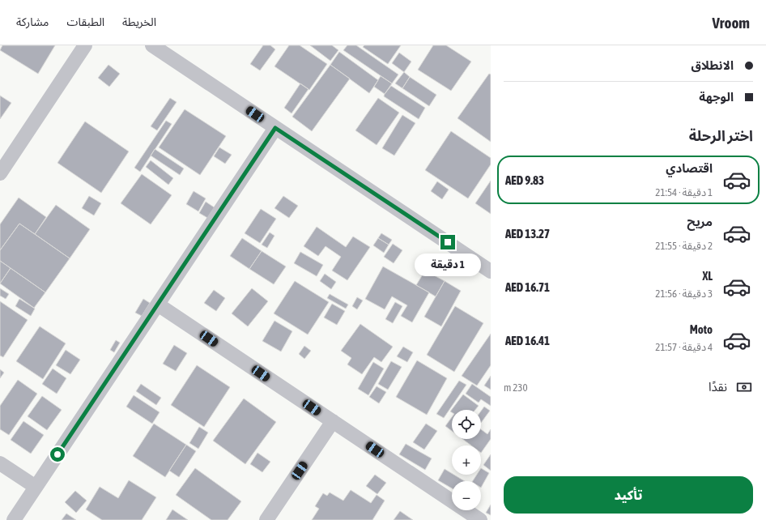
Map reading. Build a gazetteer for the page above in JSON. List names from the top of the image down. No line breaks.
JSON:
{"page":{"header":"Vroom","nav":["الخريطة","الطبقات","مشاركة"],"banner":["الانطلاق","الوجهة"],"heading":"اختر الرحلة","list":[{"name":"اقتصادي","note":"1 دقيقة · 21:54","value":"AED 9.83"},{"name":"مريح","note":"2 دقيقة · 21:55","value":"AED 13.27"},{"name":"XL","note":"3 دقيقة · 21:56","value":"AED 16.71"},{"name":"Moto","note":"4 دقيقة · 21:57","value":"AED 16.41"}],"bubble":"1 دقيقة","pay":["نقدًا","230 m"],"map_buttons":["+","−"],"buttons":"تأكيد"}}
